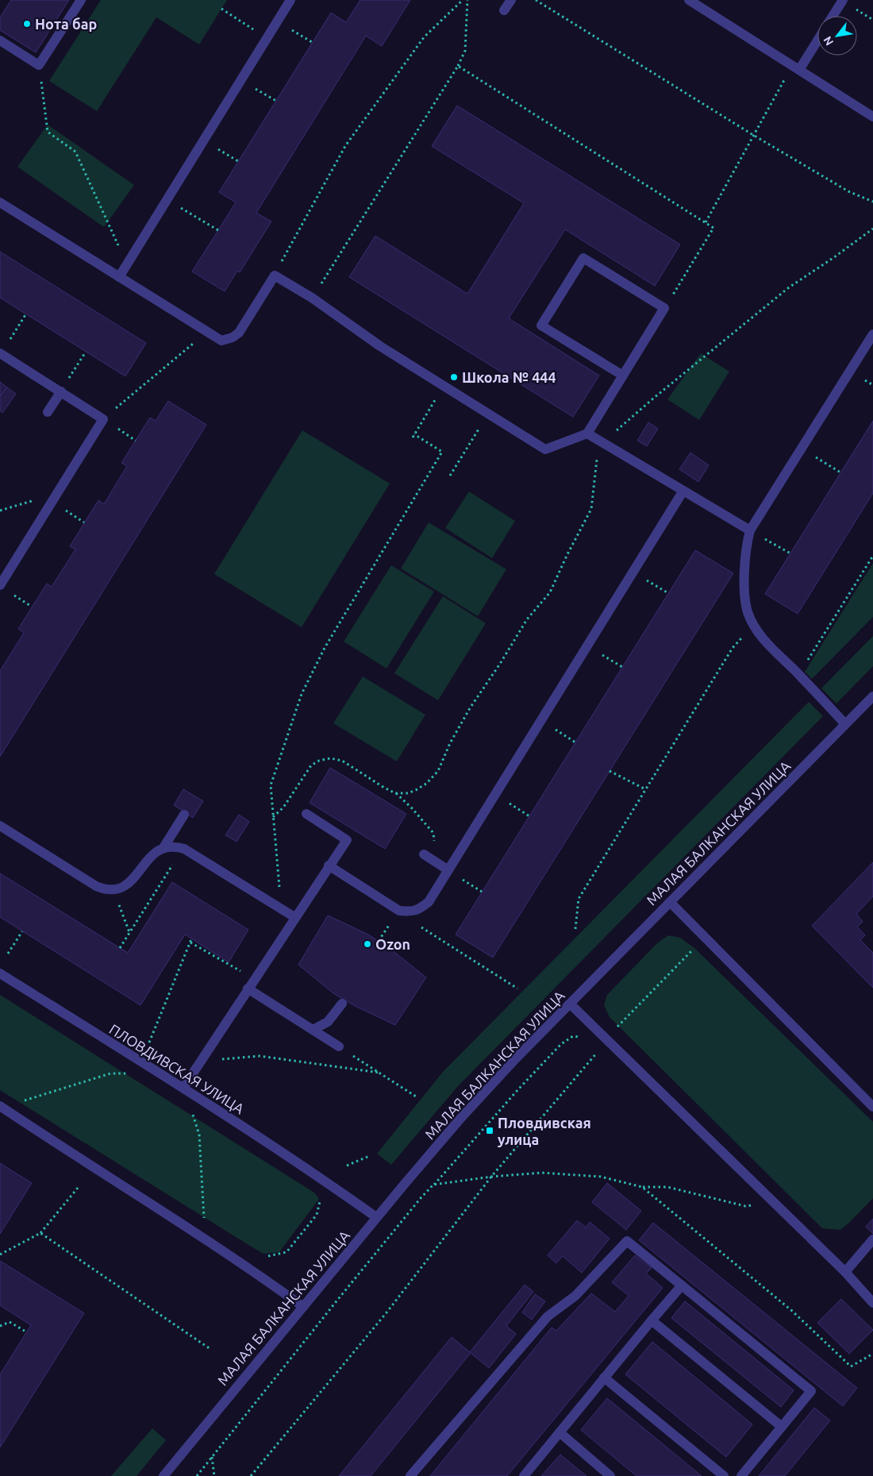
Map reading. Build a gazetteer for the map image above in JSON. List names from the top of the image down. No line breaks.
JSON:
{"streets":{"street":["МАЛАЯ БАЛКАНСКАЯ УЛИЦА","ПЛОВДИВСКАЯ УЛИЦА"]},"crossings":[["МАЛАЯ БАЛКАНСКАЯ УЛИЦА","ПЛОВДИВСКАЯ УЛИЦА"]],"places":{"other":["Нота бар","Школа № 444","Ozon"],"transit":["Пловдивская улица"]},"north":"bottom left"}
